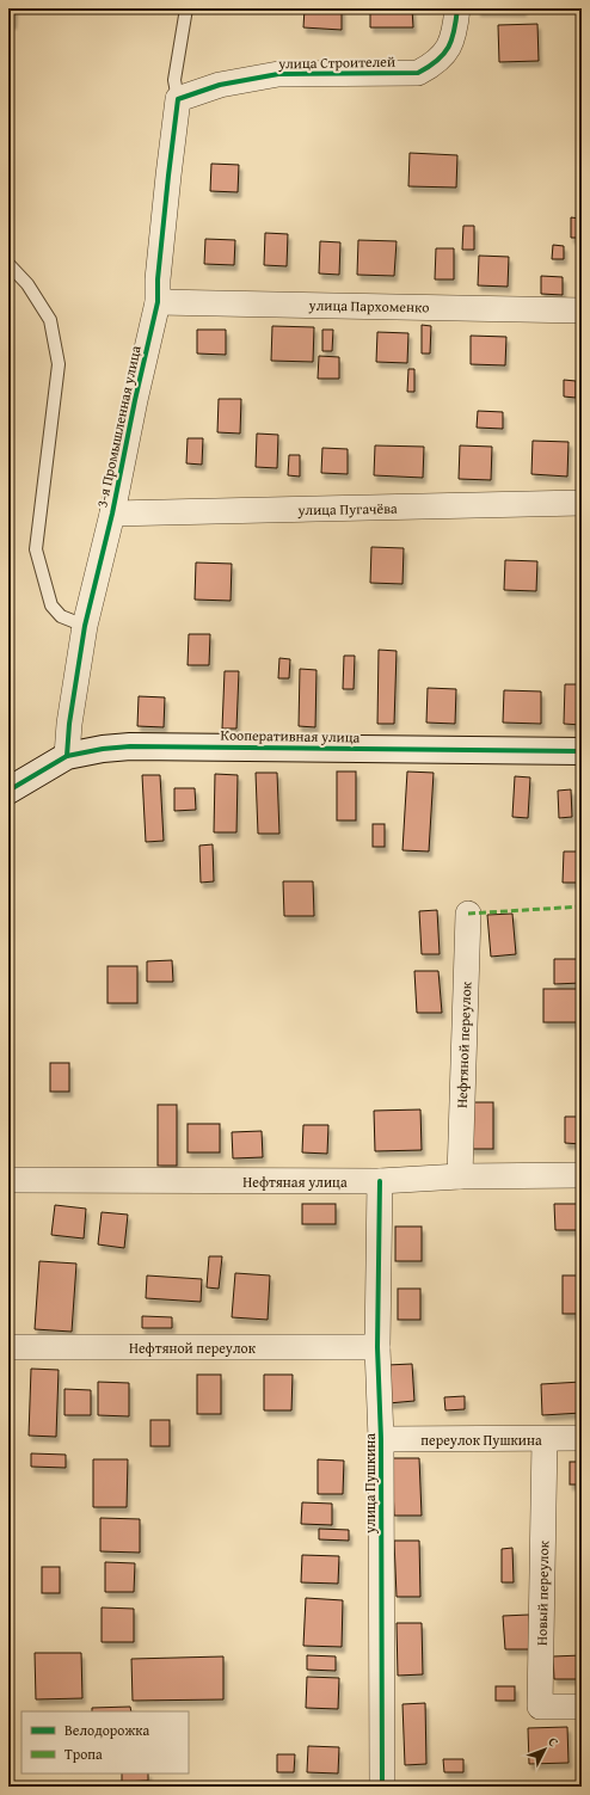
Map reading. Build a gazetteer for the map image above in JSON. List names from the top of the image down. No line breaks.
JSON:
{"streets":{"street":["улица Строителей","улица Пархоменко","3-я Промышленная улица","улица Пугачёва","Кооперативная улица","Нефтяной переулок","Нефтяная улица","переулок Пушкина","улица Пушкина","Новый переулок"]},"crossings":[["улица Строителей","3-я Промышленная улица"],["улица Пархоменко","3-я Промышленная улица"],["3-я Промышленная улица","улица Пугачёва"],["3-я Промышленная улица","Кооперативная улица"],["Нефтяной переулок","Нефтяная улица"],["Нефтяной переулок","улица Пушкина"],["Нефтяная улица","улица Пушкина"],["переулок Пушкина","улица Пушкина"],["переулок Пушкина","Новый переулок"]],"legend":["Велодорожка","Тропа"],"north":"top right"}
